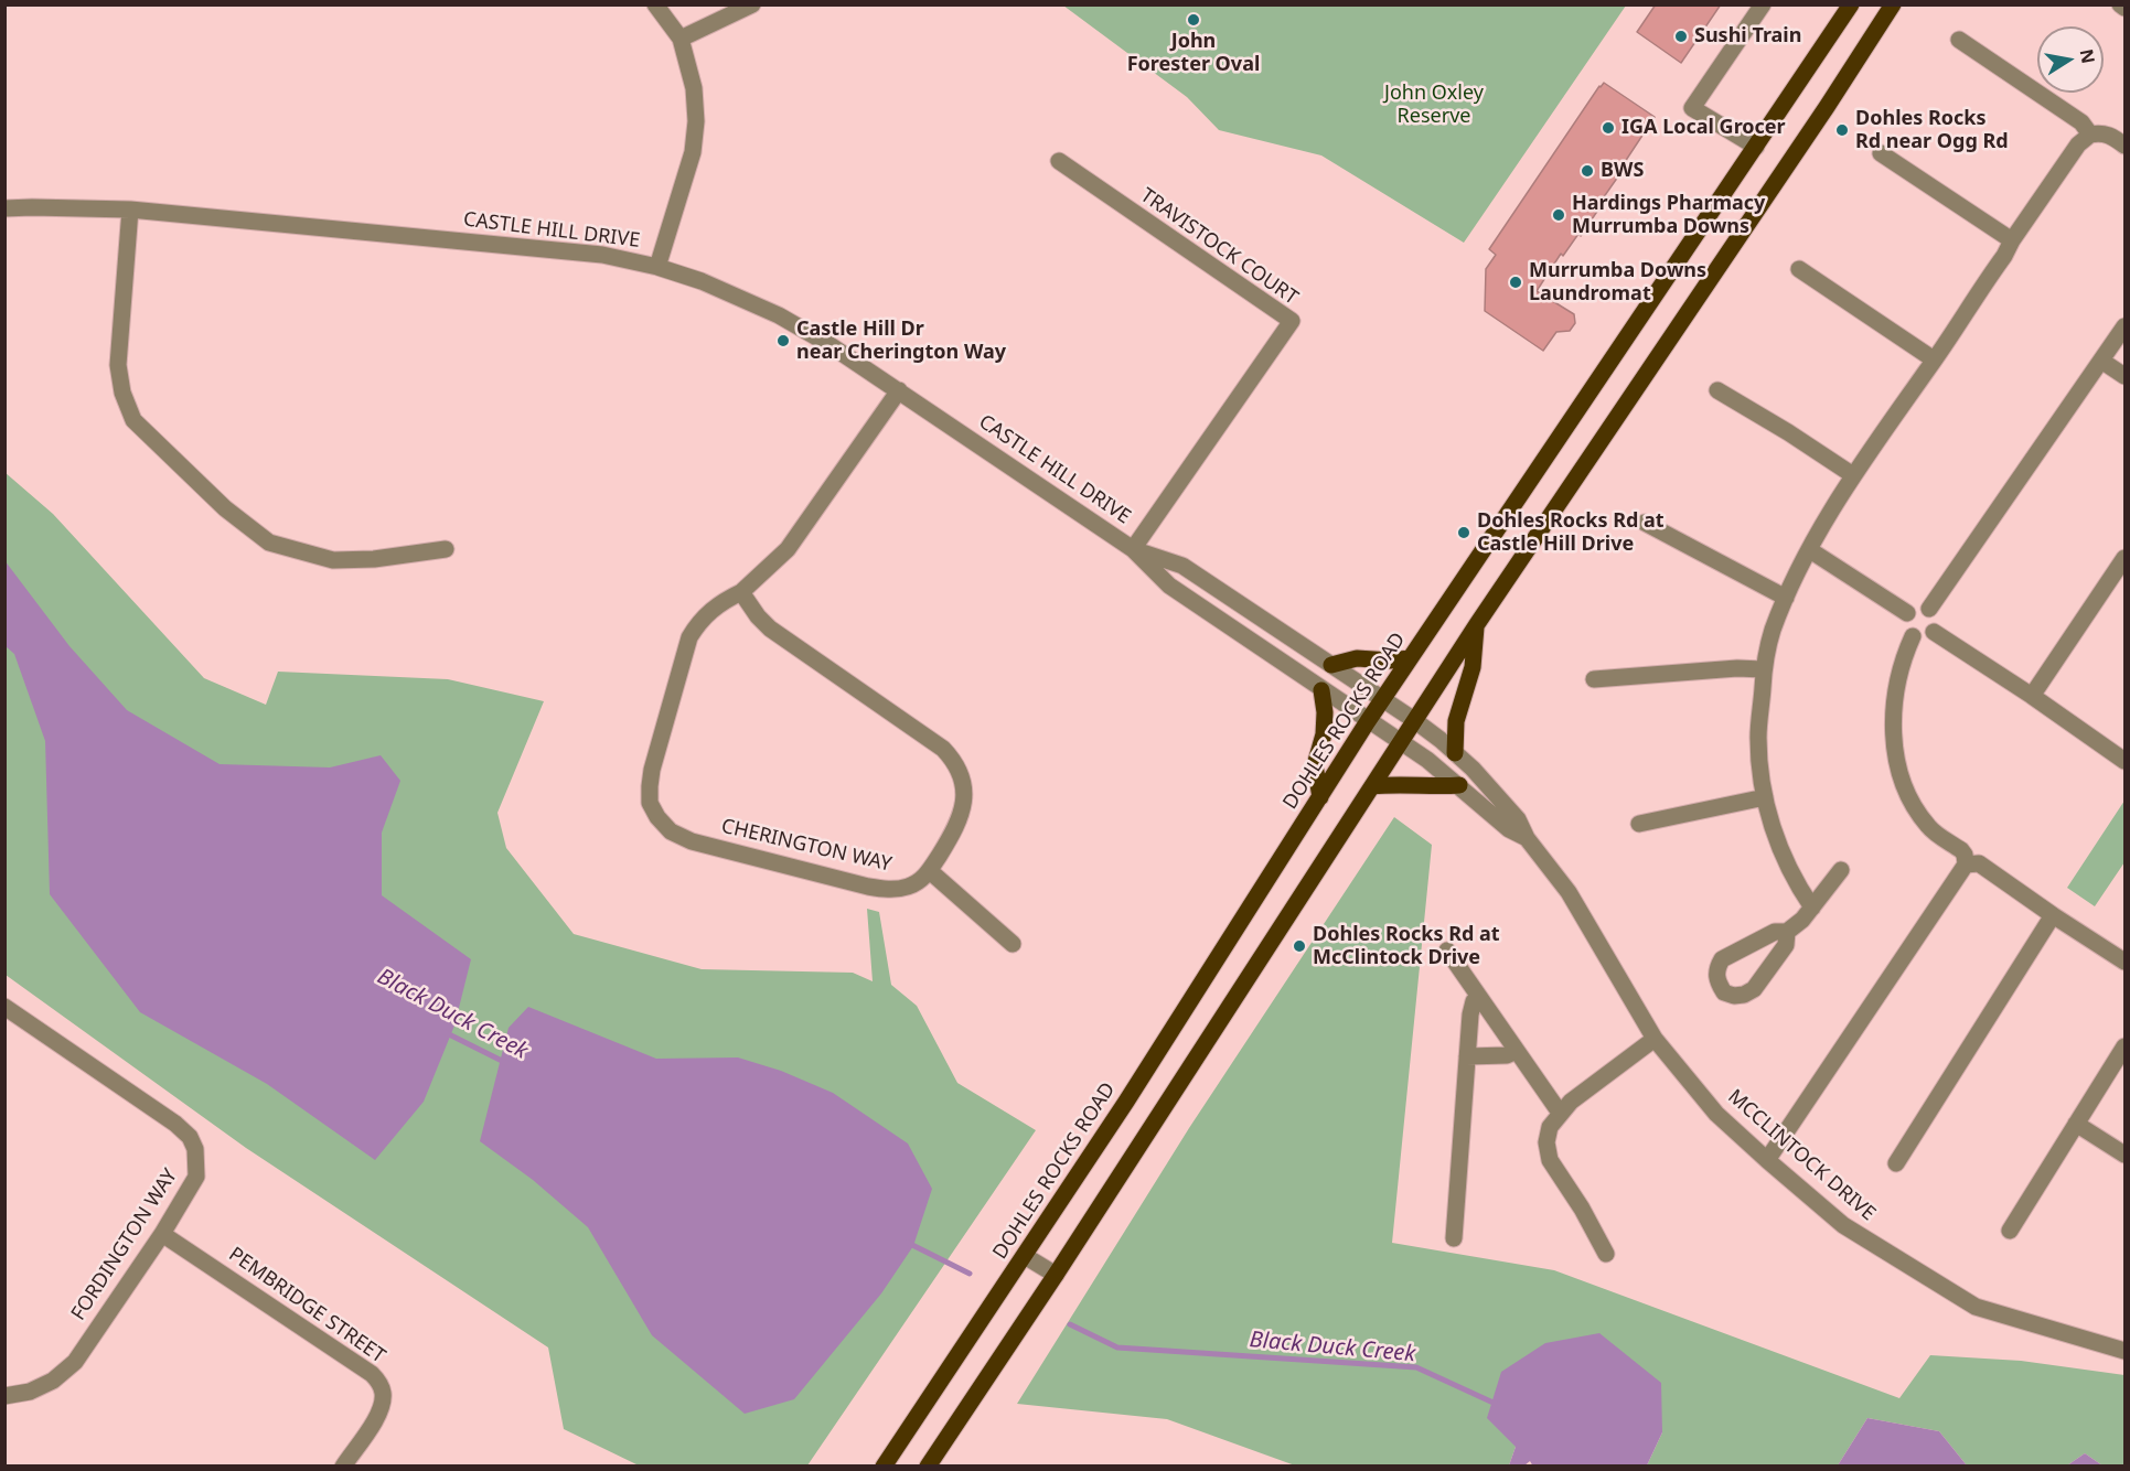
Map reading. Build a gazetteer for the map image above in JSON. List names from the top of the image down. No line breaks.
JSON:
{"streets":{"main road":["DOHLES ROCKS ROAD"],"street":["CASTLE HILL DRIVE","TRAVISTOCK COURT","CHERINGTON WAY","MCCLINTOCK DRIVE","FORDINGTON WAY","PEMBRIDGE STREET"]},"crossings":[["CASTLE HILL DRIVE","TRAVISTOCK COURT"],["CASTLE HILL DRIVE","DOHLES ROCKS ROAD"],["CASTLE HILL DRIVE","CHERINGTON WAY"],["CASTLE HILL DRIVE","MCCLINTOCK DRIVE"],["DOHLES ROCKS ROAD","MCCLINTOCK DRIVE"],["FORDINGTON WAY","PEMBRIDGE STREET"]],"water":["Black Duck Creek"],"parks":["John Oxley Reserve"],"places":["John Forester Oval","Sushi Train","IGA Local Grocer","Dohles Rocks Rd near Ogg Rd","BWS","Hardings Pharmacy Murrumba Downs","Murrumba Downs Laundromat","Castle Hill Dr near Cherington Way","Dohles Rocks Rd at Castle Hill Drive","Dohles Rocks Rd at McClintock Drive"],"north":"right"}
